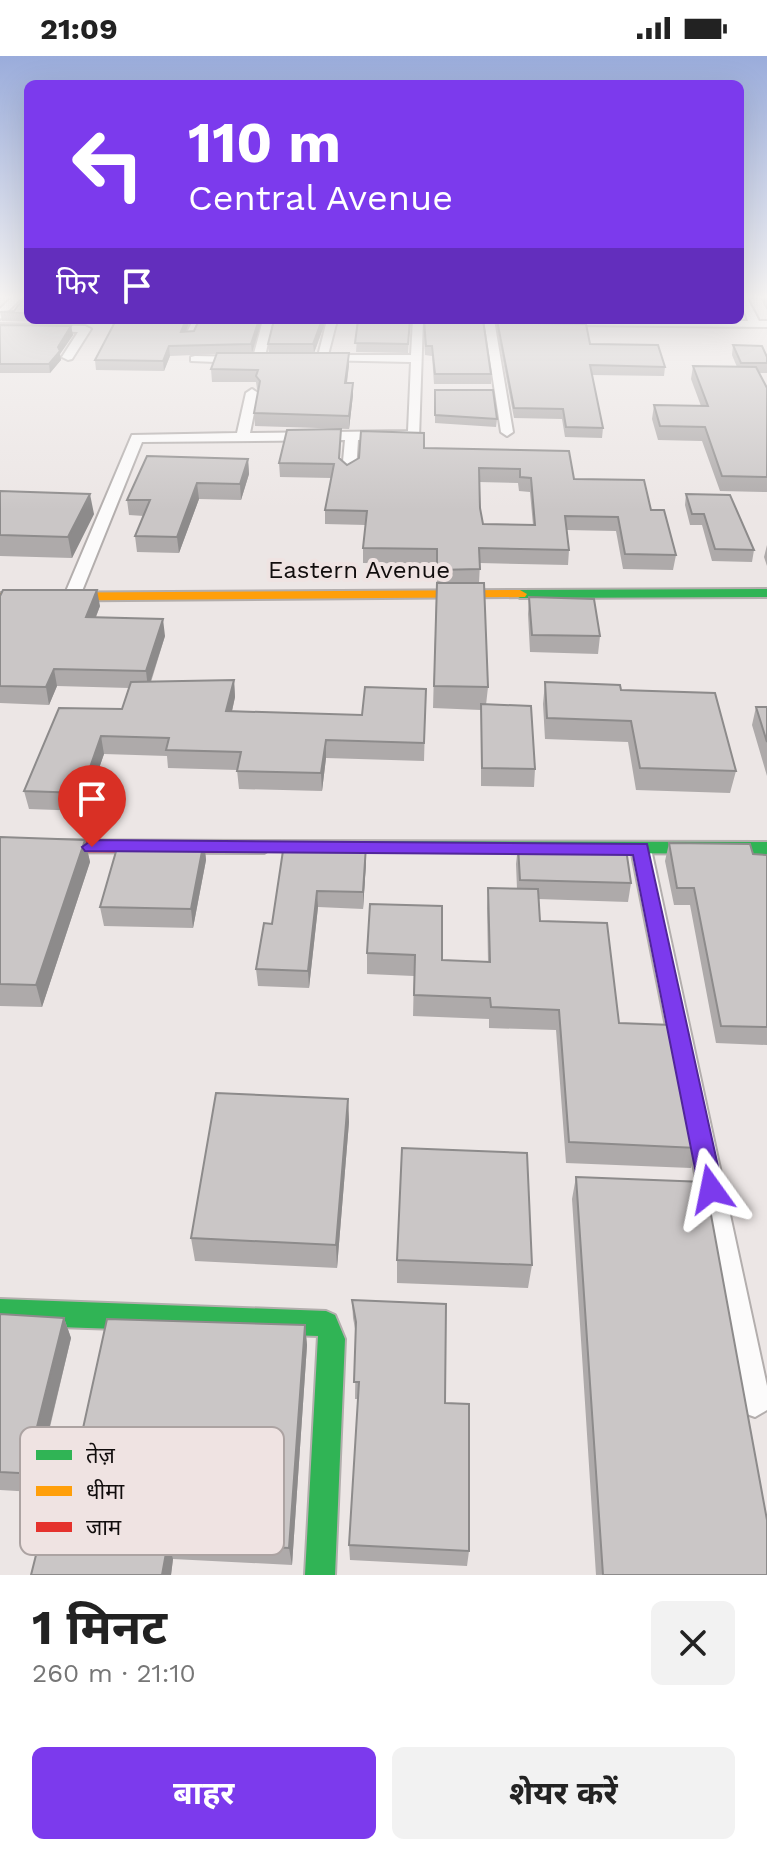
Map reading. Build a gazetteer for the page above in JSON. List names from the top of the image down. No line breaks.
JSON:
{"streets":{"street":["Eastern Avenue"]},"legend":["तेज़","धीमा","जाम"],"page":{"status":"21:09","turn":["110 m","Central Avenue"],"then":"फिर","heading":["1 मिनट","260 m · 21:10"],"buttons":["बाहर","शेयर करें"]}}
